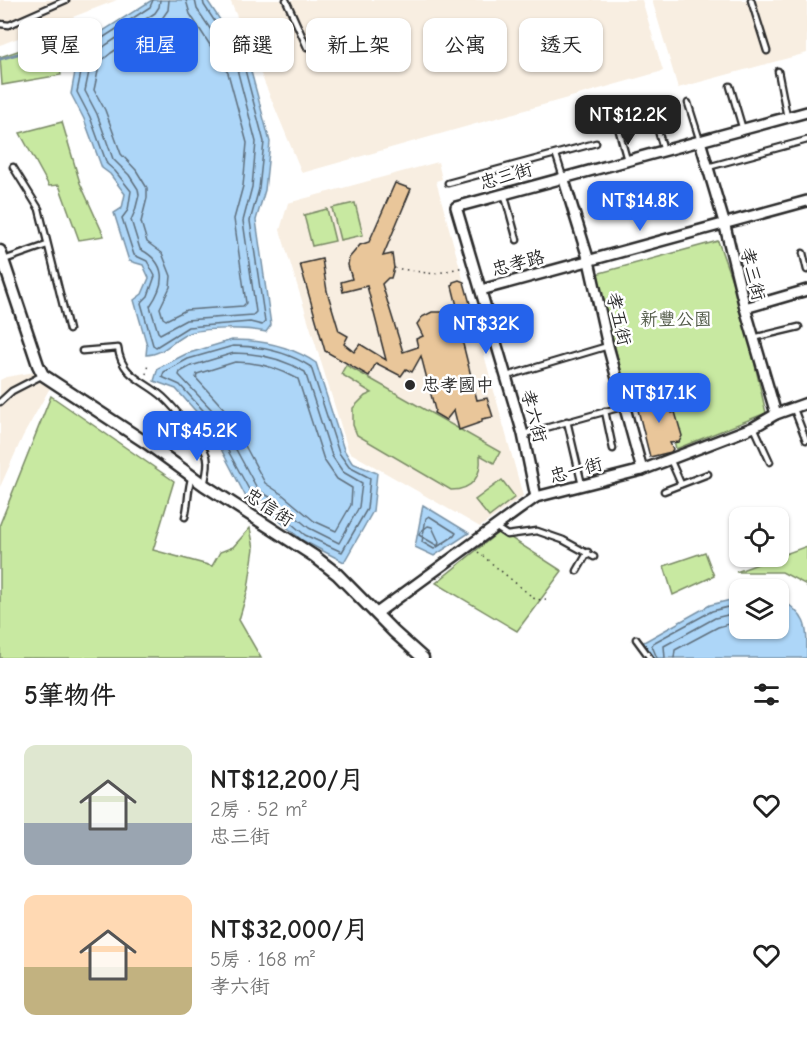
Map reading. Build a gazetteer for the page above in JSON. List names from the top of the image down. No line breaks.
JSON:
{"streets":{"street":["忠三街","忠孝路","孝三街","孝五街","孝六街","忠一街","忠信街"]},"crossings":[["忠三街","孝三街"],["忠三街","孝五街"],["忠三街","孝六街"],["忠孝路","孝三街"],["忠孝路","孝五街"],["忠孝路","孝六街"],["孝三街","忠一街"],["孝五街","忠一街"],["孝六街","忠一街"],["忠一街","忠信街"]],"parks":["新豐公園"],"places":["忠孝國中"],"page":{"chip":["買屋","租屋","篩選","新上架","公寓","透天"],"price":["NT$12.2K","NT$14.8K","NT$32K","NT$17.1K","NT$45.2K"],"heading":"5筆物件","list":[{"name":"NT$12,200/月","note":"2房 · 52 m² · 忠三街"},{"name":"NT$32,000/月","note":"5房 · 168 m² · 孝六街"}]}}
